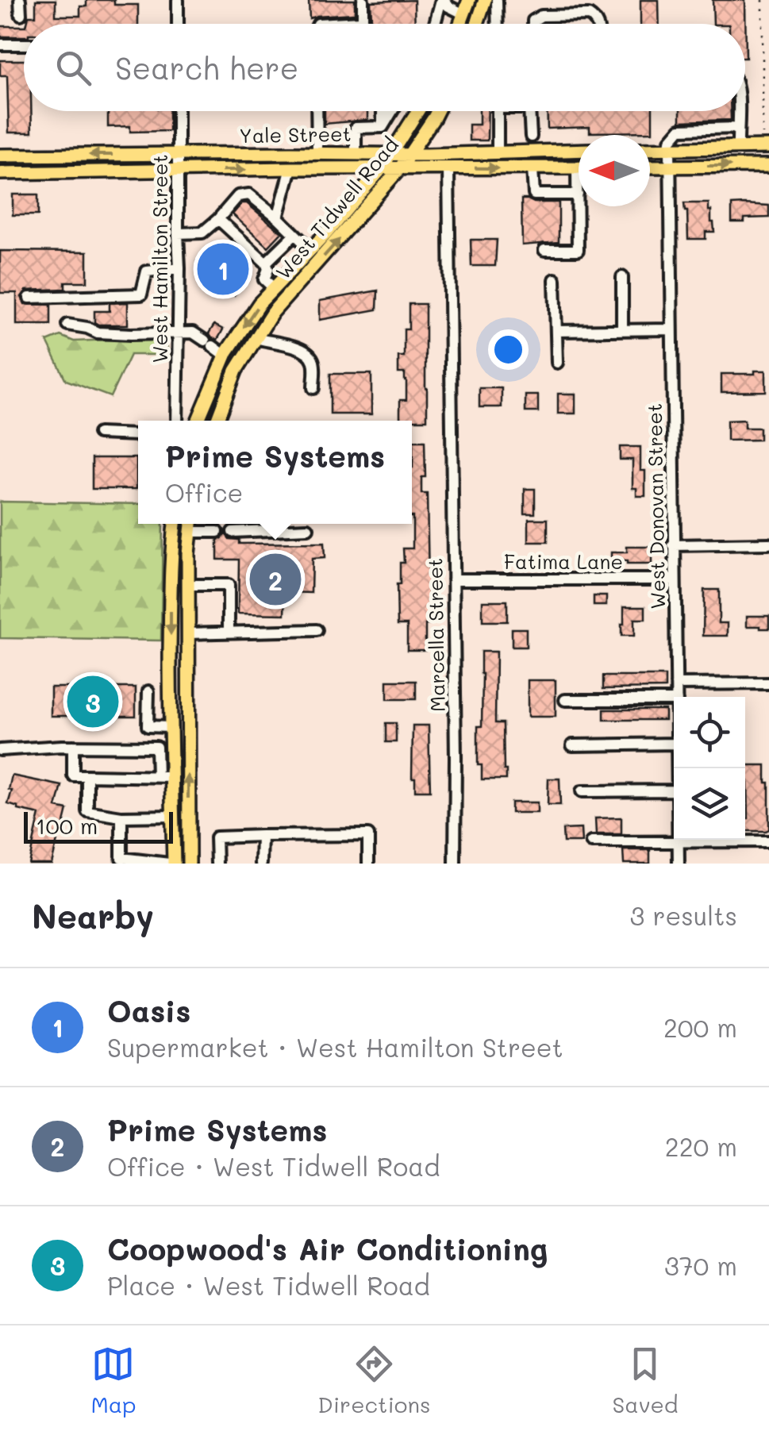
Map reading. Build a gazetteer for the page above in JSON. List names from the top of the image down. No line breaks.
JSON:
{"streets":{"main road":["Yale Street","West Tidwell Road"],"street":["West Hamilton Street","West Donovan Street","Fatima Lane","Marcella Street"]},"crossings":[["Yale Street","West Tidwell Road"],["Yale Street","West Hamilton Street"],["Yale Street","Marcella Street"],["West Donovan Street","Fatima Lane"],["Fatima Lane","Marcella Street"]],"scale_bar":"100 m","north":"left","page":{"search":"Search here","pins":["1","2","3"],"popup":["Prime Systems","Office"],"scale":"100 m","heading":["Nearby","3 results"],"list":[{"mark":"1","name":"Oasis","note":"Supermarket · West Hamilton Street","value":"200 m"},{"mark":"2","name":"Prime Systems","note":"Office · West Tidwell Road","value":"220 m"},{"mark":"3","name":"Coopwood's Air Conditioning","note":"Place · West Tidwell Road","value":"370 m"}],"nav":["Map","Directions","Saved"]}}
